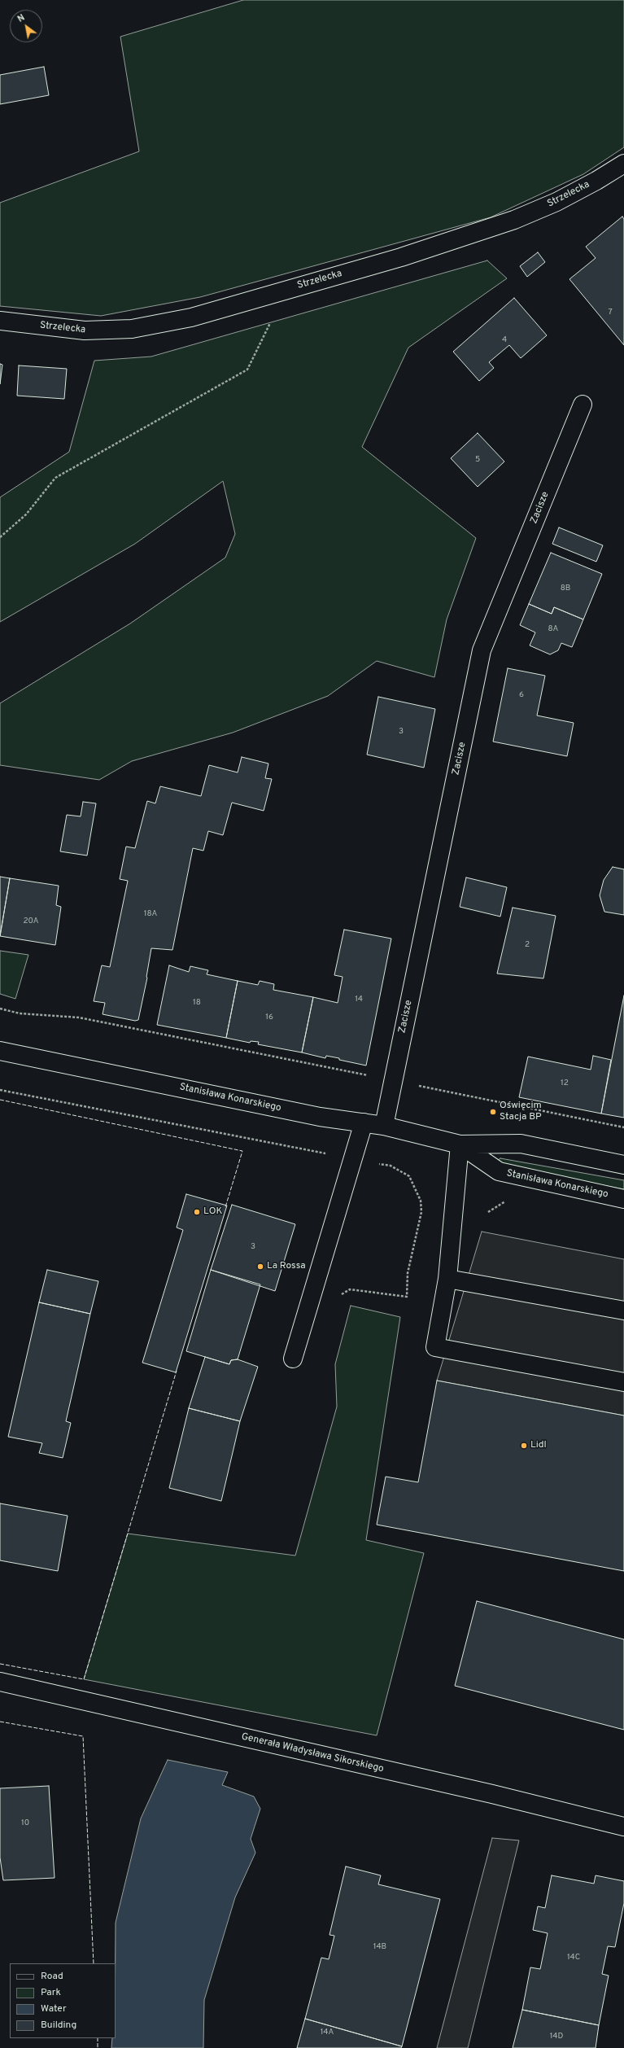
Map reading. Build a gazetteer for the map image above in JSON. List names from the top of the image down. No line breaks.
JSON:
{"streets":{"street":["Strzelecka","Zacisze","Stanisława Konarskiego","Generała Władysława Sikorskiego"]},"crossings":[["Zacisze","Stanisława Konarskiego"]],"places":["Oświęcim Stacja BP","LOK","La Rossa","Lidl"],"house_numbers":["7","4","5","8B","8A","6","3","18A","20A","2","14","18","16","12","3","10","14B","14C","14A","14D"],"legend":["Road","Park","Water","Building"],"north":"top left"}
